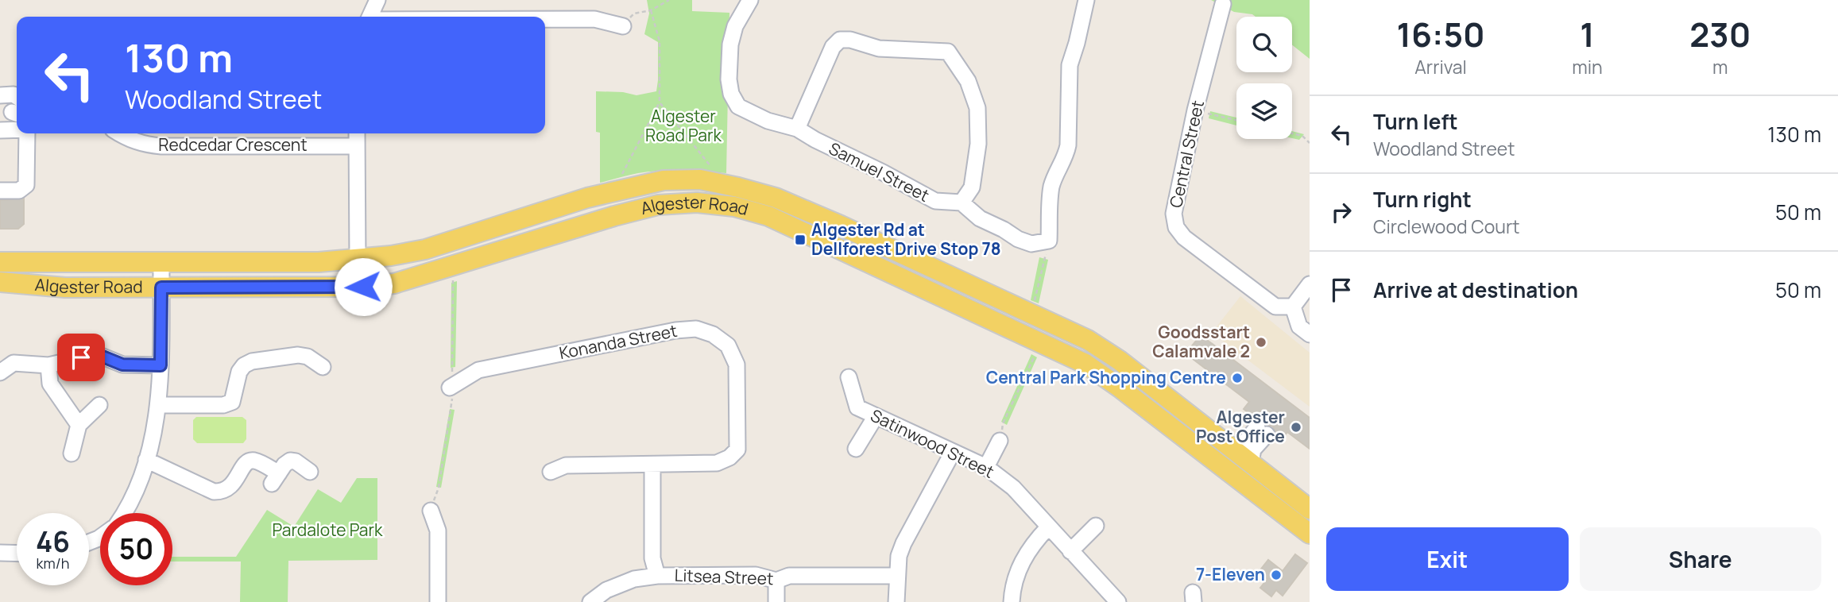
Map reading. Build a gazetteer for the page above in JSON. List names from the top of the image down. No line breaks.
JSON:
{"streets":{"main road":["Algester Road"],"street":["Redcedar Crescent","Central Street","Samuel Street","Konanda Street","Satinwood Street","Litsea Street"]},"parks":["Algester Road Park","Pardalote Park"],"places":{"transit":["Algester Rd at Dellforest Drive Stop 78"],"other":["Goodsstart Calamvale 2","Central Park Shopping Centre","Algester Post Office","7-Eleven"]},"page":{"eta":["16:50","Arrival","1","min","230","m"],"turn":["130 m","Woodland Street"],"list":[{"name":"Turn left","note":"Woodland Street","value":"130 m"},{"name":"Turn right","note":"Circlewood Court","value":"50 m"},{"name":"Arrive at destination","value":"50 m"}],"speed":"46 km/h","limit":"50","buttons":["Exit","Share"]}}
